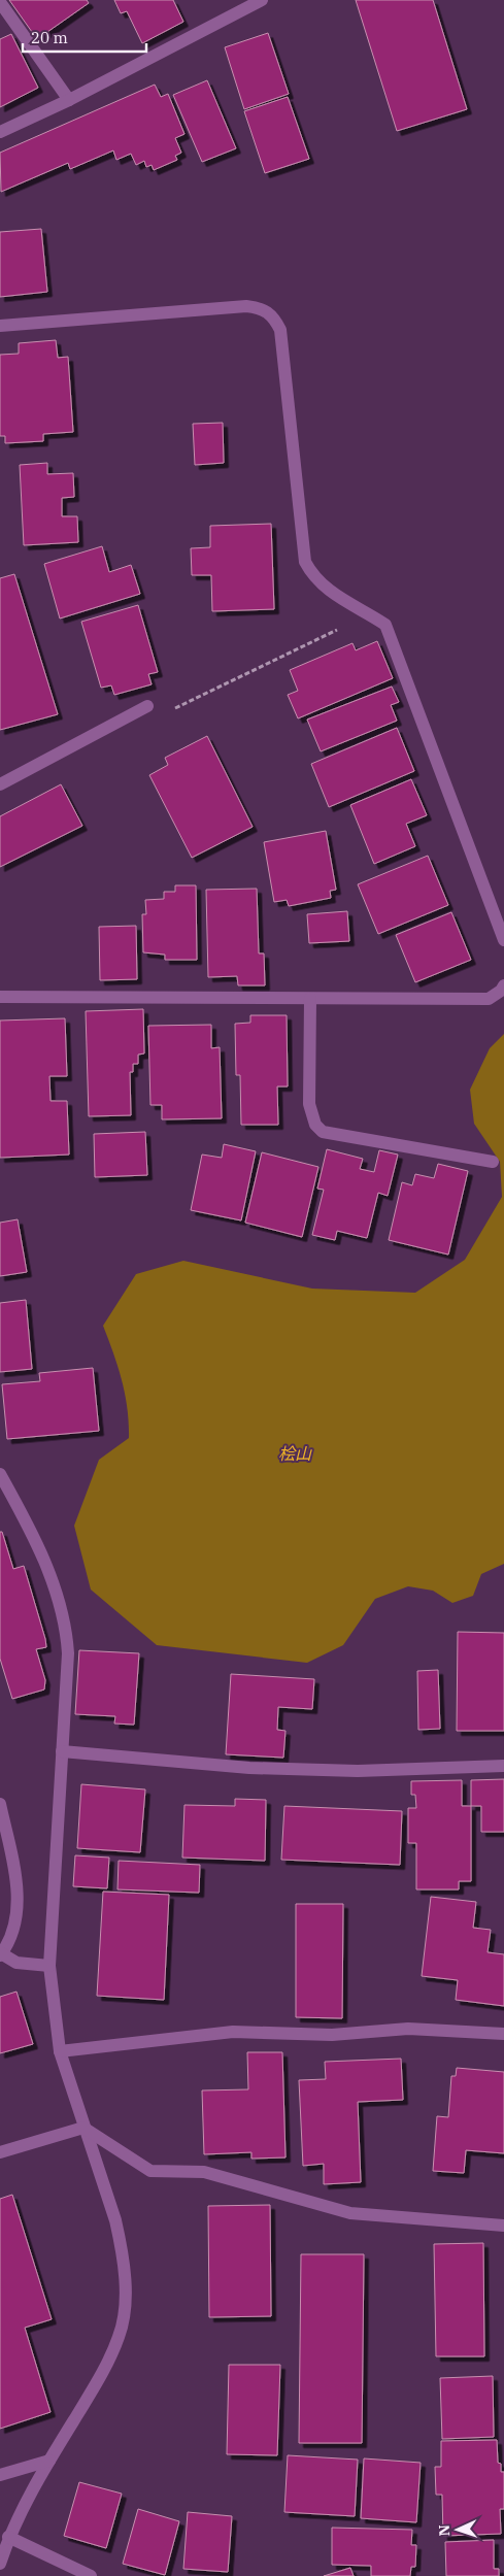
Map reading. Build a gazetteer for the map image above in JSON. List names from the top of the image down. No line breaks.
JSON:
{"parks":["桧山"],"scale_bar":"20 m","north":"left"}
